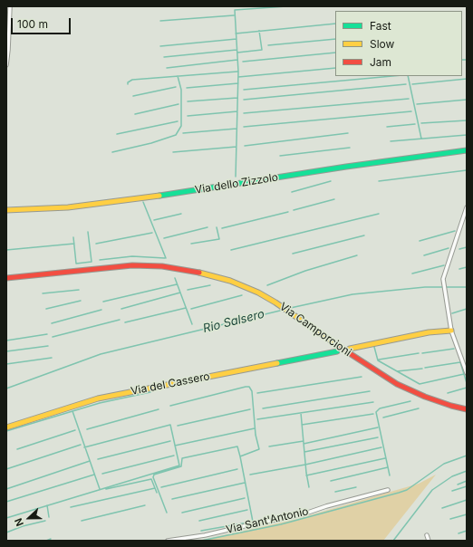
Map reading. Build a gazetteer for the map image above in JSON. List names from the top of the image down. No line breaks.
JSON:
{"streets":{"street":["Via dello Zizzolo","Via Camporcioni","Via del Cassero","Via Sant'Antonio"]},"water":["Rio Salsero"],"legend":["Fast","Slow","Jam"],"scale_bar":"100 m","north":"left"}
